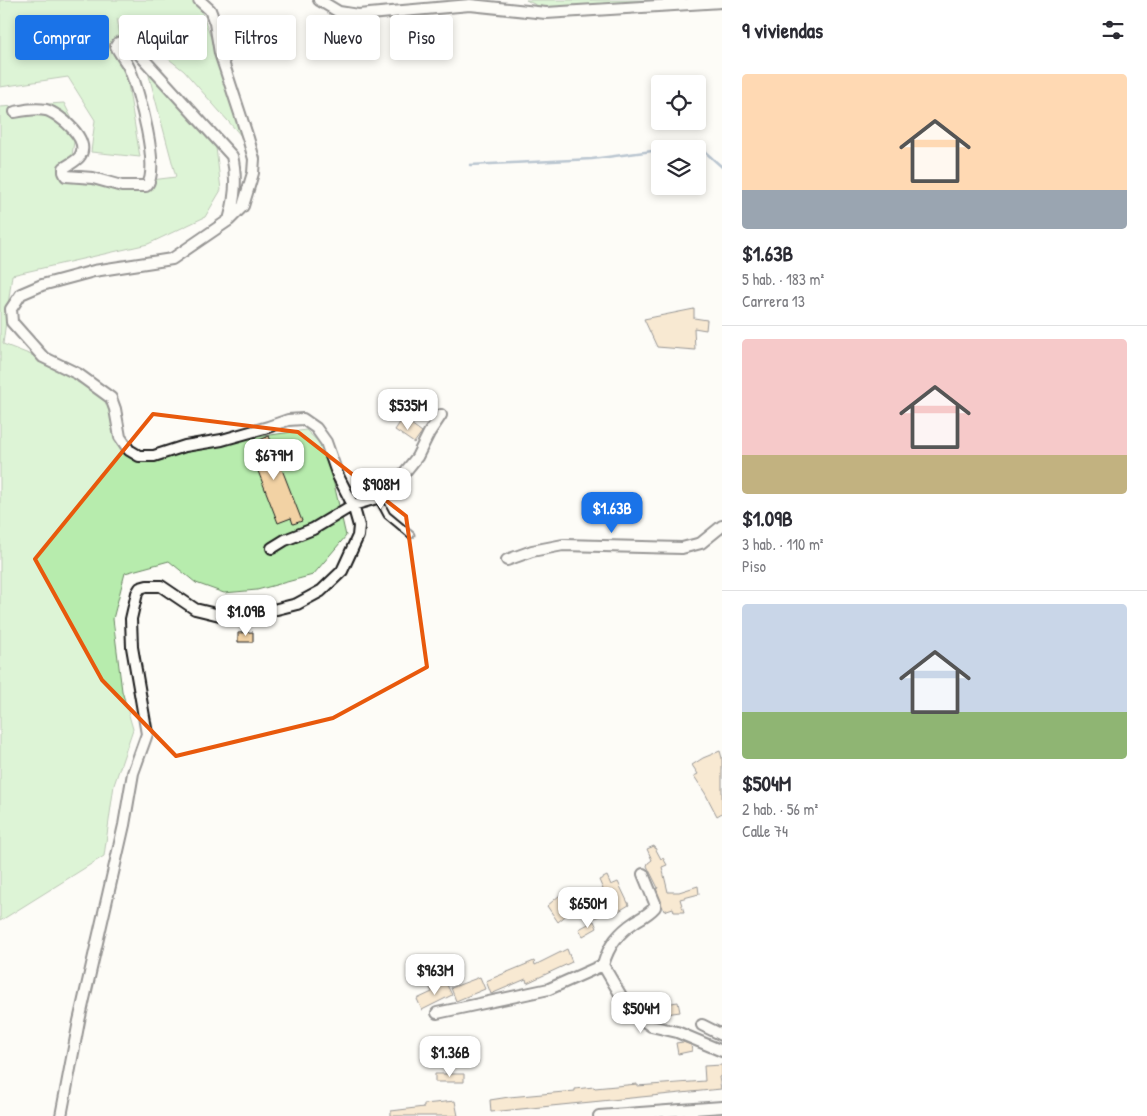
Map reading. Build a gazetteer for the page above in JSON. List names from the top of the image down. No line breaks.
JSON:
{"page":{"heading":"9 viviendas","chip":["Comprar","Alquilar","Filtros","Nuevo","Piso"],"list":[{"name":"$1.63B","note":"5 hab. · 183 m² · Carrera 13"},{"name":"$1.09B","note":"3 hab. · 110 m² · Piso"},{"name":"$504M","note":"2 hab. · 56 m² · Calle 74"}],"price":["$535M","$679M","$908M","$1.63B","$1.09B","$650M","$963M","$504M","$1.36B"]}}
